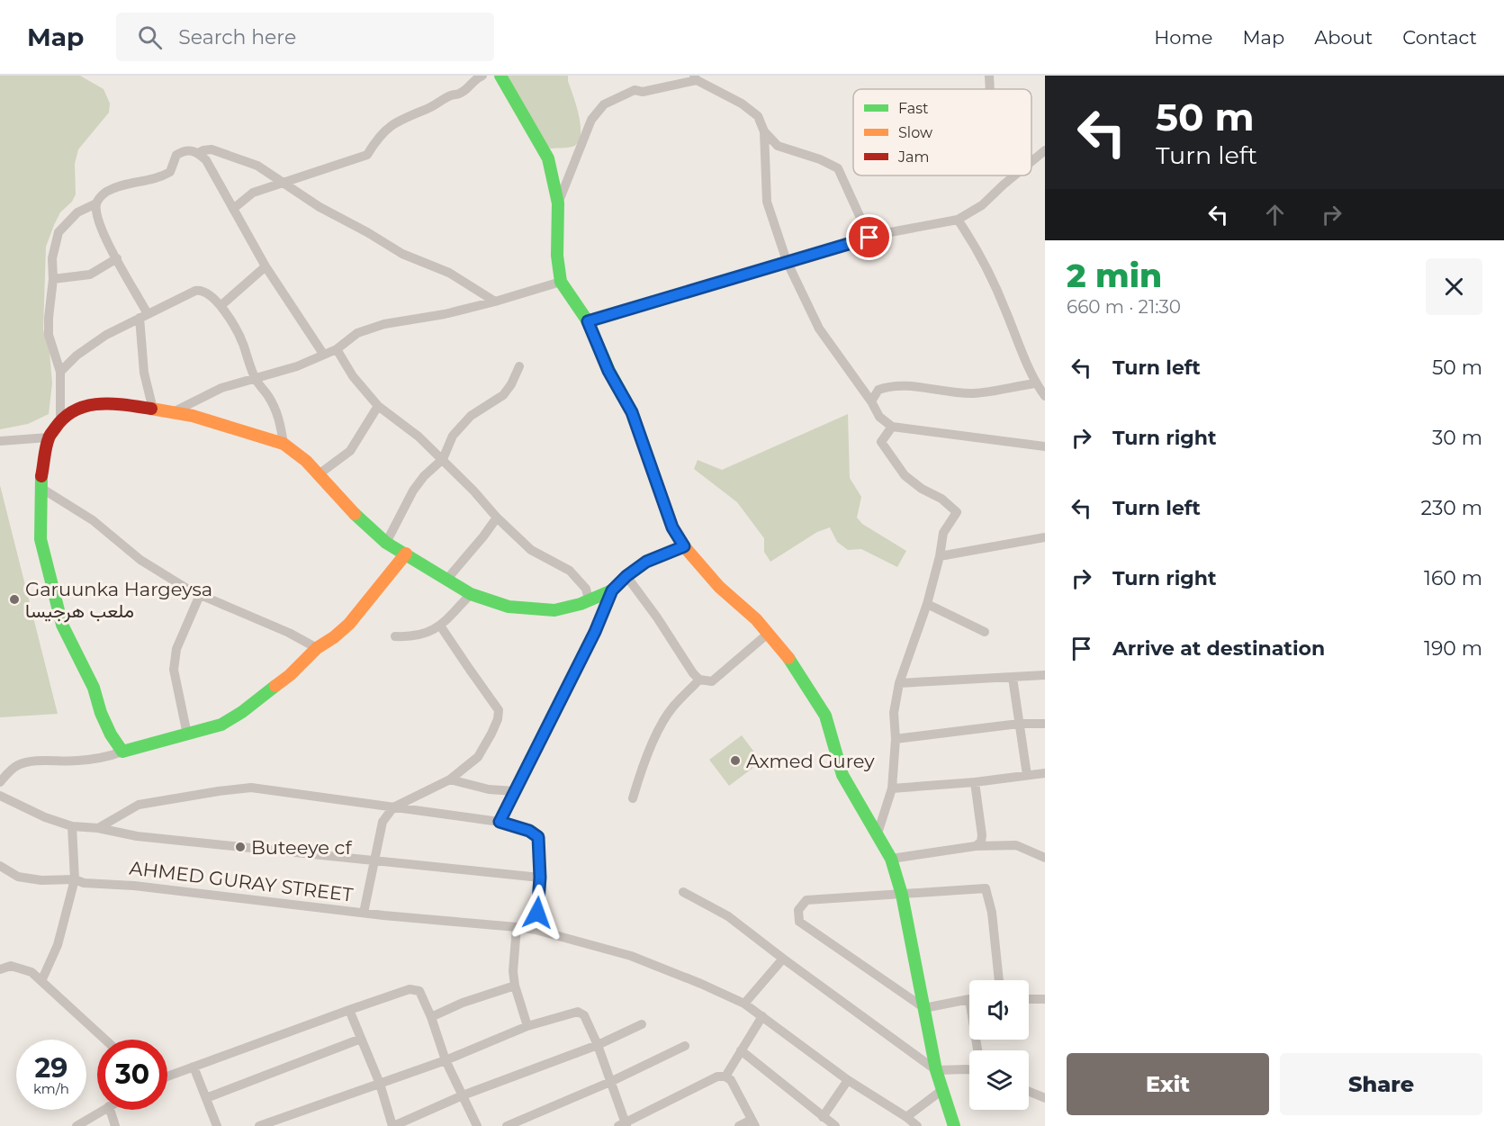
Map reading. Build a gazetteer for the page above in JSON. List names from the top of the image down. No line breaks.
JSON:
{"streets":{"street":["AHMED GURAY STREET"]},"places":["Garuunka Hargeysa ملعب هرجيسا","Axmed Gurey","Buteeye cf"],"legend":["Fast","Slow","Jam"],"page":{"header":"Map","search":"Search here","nav":["Home","Map","About","Contact"],"turn":["50 m","Turn left"],"heading":["2 min","660 m · 21:30"],"list":[{"name":"Turn left","value":"50 m"},{"name":"Turn right","value":"30 m"},{"name":"Turn left","value":"230 m"},{"name":"Turn right","value":"160 m"},{"name":"Arrive at destination","value":"190 m"}],"speed":"29 km/h","limit":"30","buttons":["Exit","Share"]}}
